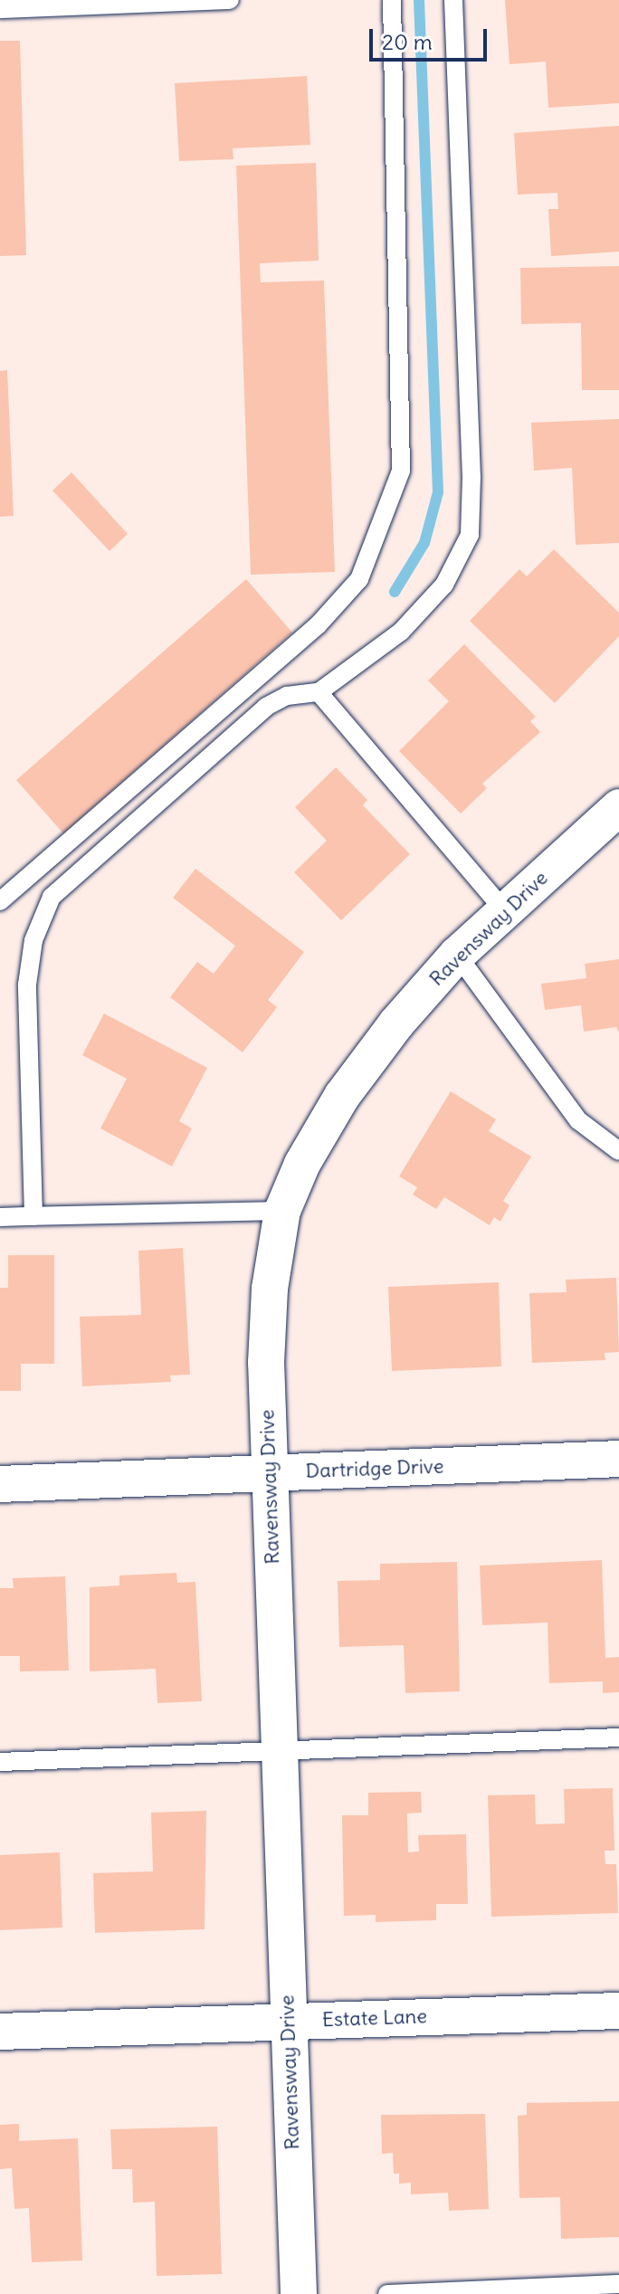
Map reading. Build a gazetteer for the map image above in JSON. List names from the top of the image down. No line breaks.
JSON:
{"streets":{"street":["Ravensway Drive","Dartridge Drive","Estate Lane"]},"crossings":[["Ravensway Drive","Dartridge Drive"],["Ravensway Drive","Estate Lane"]],"scale_bar":"20 m"}
